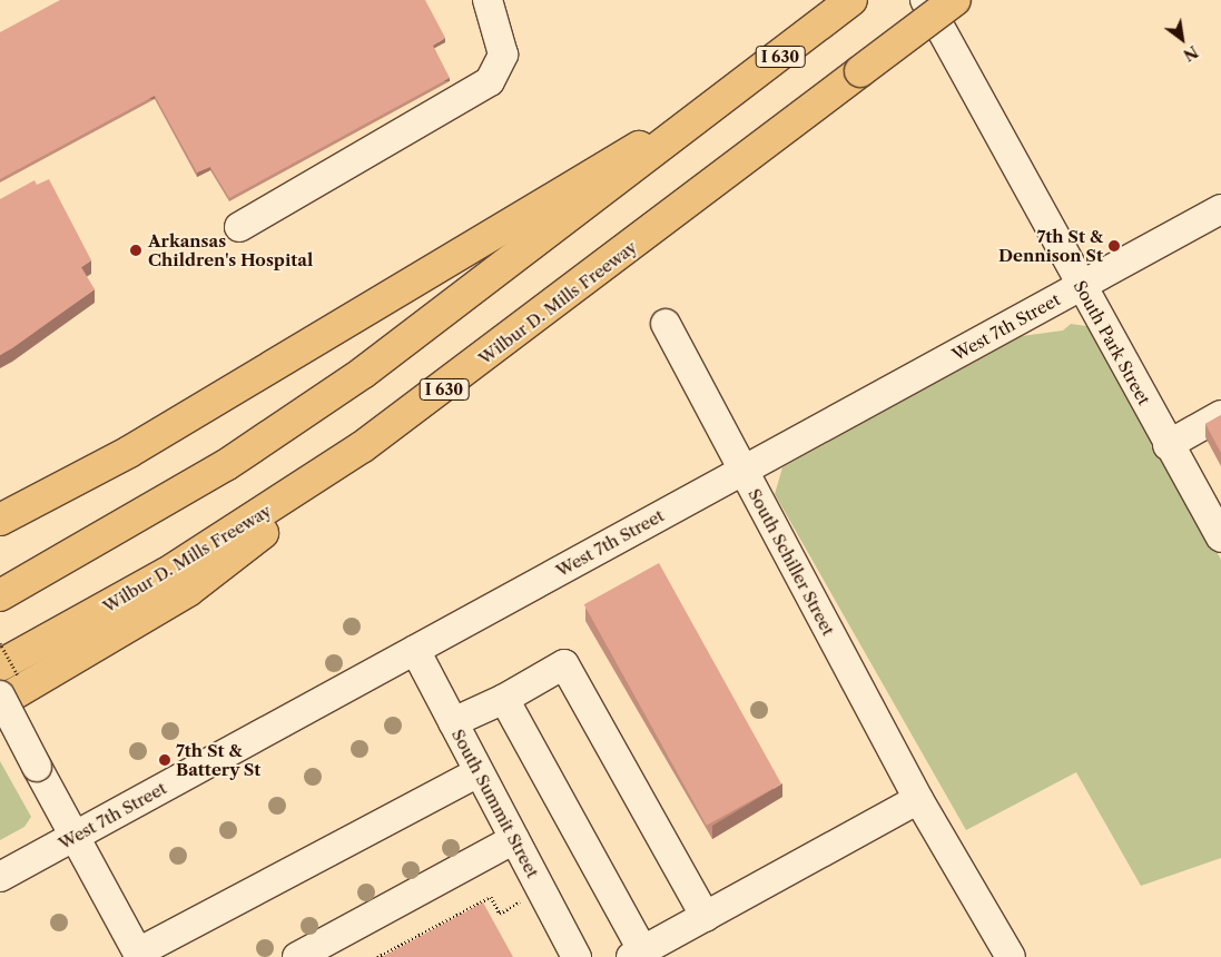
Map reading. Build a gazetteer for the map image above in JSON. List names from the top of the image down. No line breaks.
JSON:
{"streets":{"highway":["I 630","Wilbur D. Mills Freeway"],"street":["West 7th Street","South Park Street","South Schiller Street","South Summit Street"]},"crossings":[["West 7th Street","South Park Street"],["West 7th Street","South Schiller Street"],["West 7th Street","South Summit Street"]],"places":["7th St & Dennison St","Arkansas Children's Hospital","7th St & Battery St"],"north":"bottom right"}
